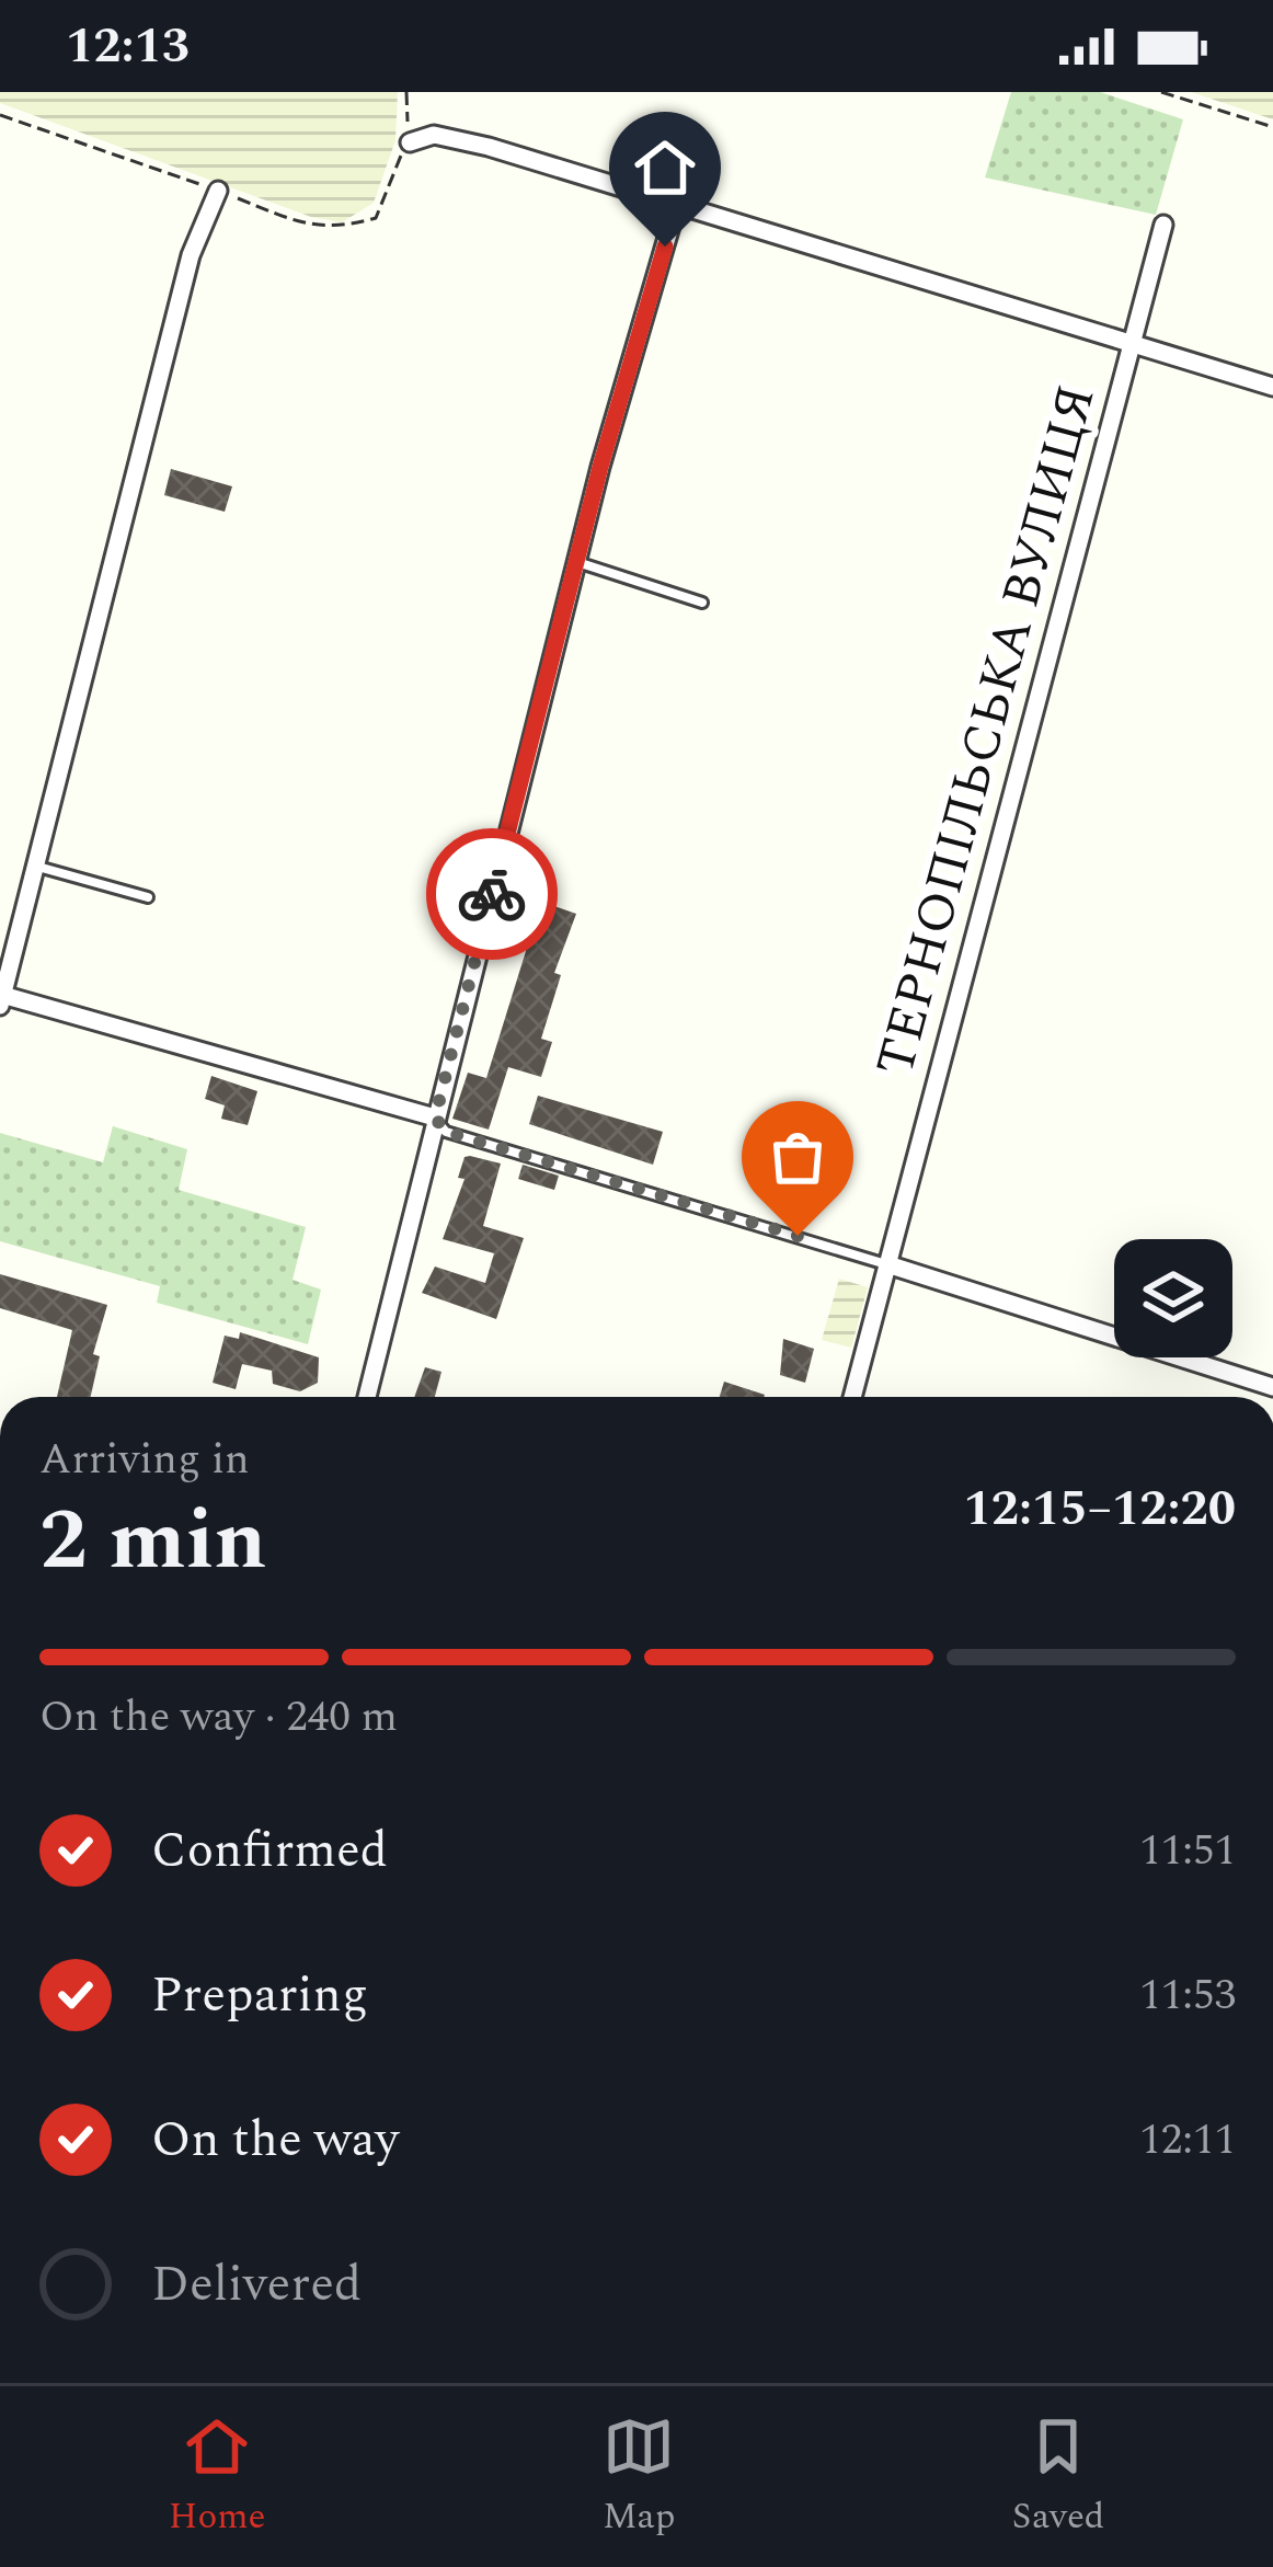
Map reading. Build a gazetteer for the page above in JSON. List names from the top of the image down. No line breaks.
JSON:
{"streets":{"street":["ТЕРНОПІЛЬСЬКА ВУЛИЦЯ"]},"page":{"status":"12:13","heading":["2 min","Arriving in","12:15–12:20"],"bar":"On the way · 240 m","list":[["Confirmed","11:51"],["Preparing","11:53"],["On the way","12:11"],"Delivered"],"tabs":["Home","Map","Saved"]}}
